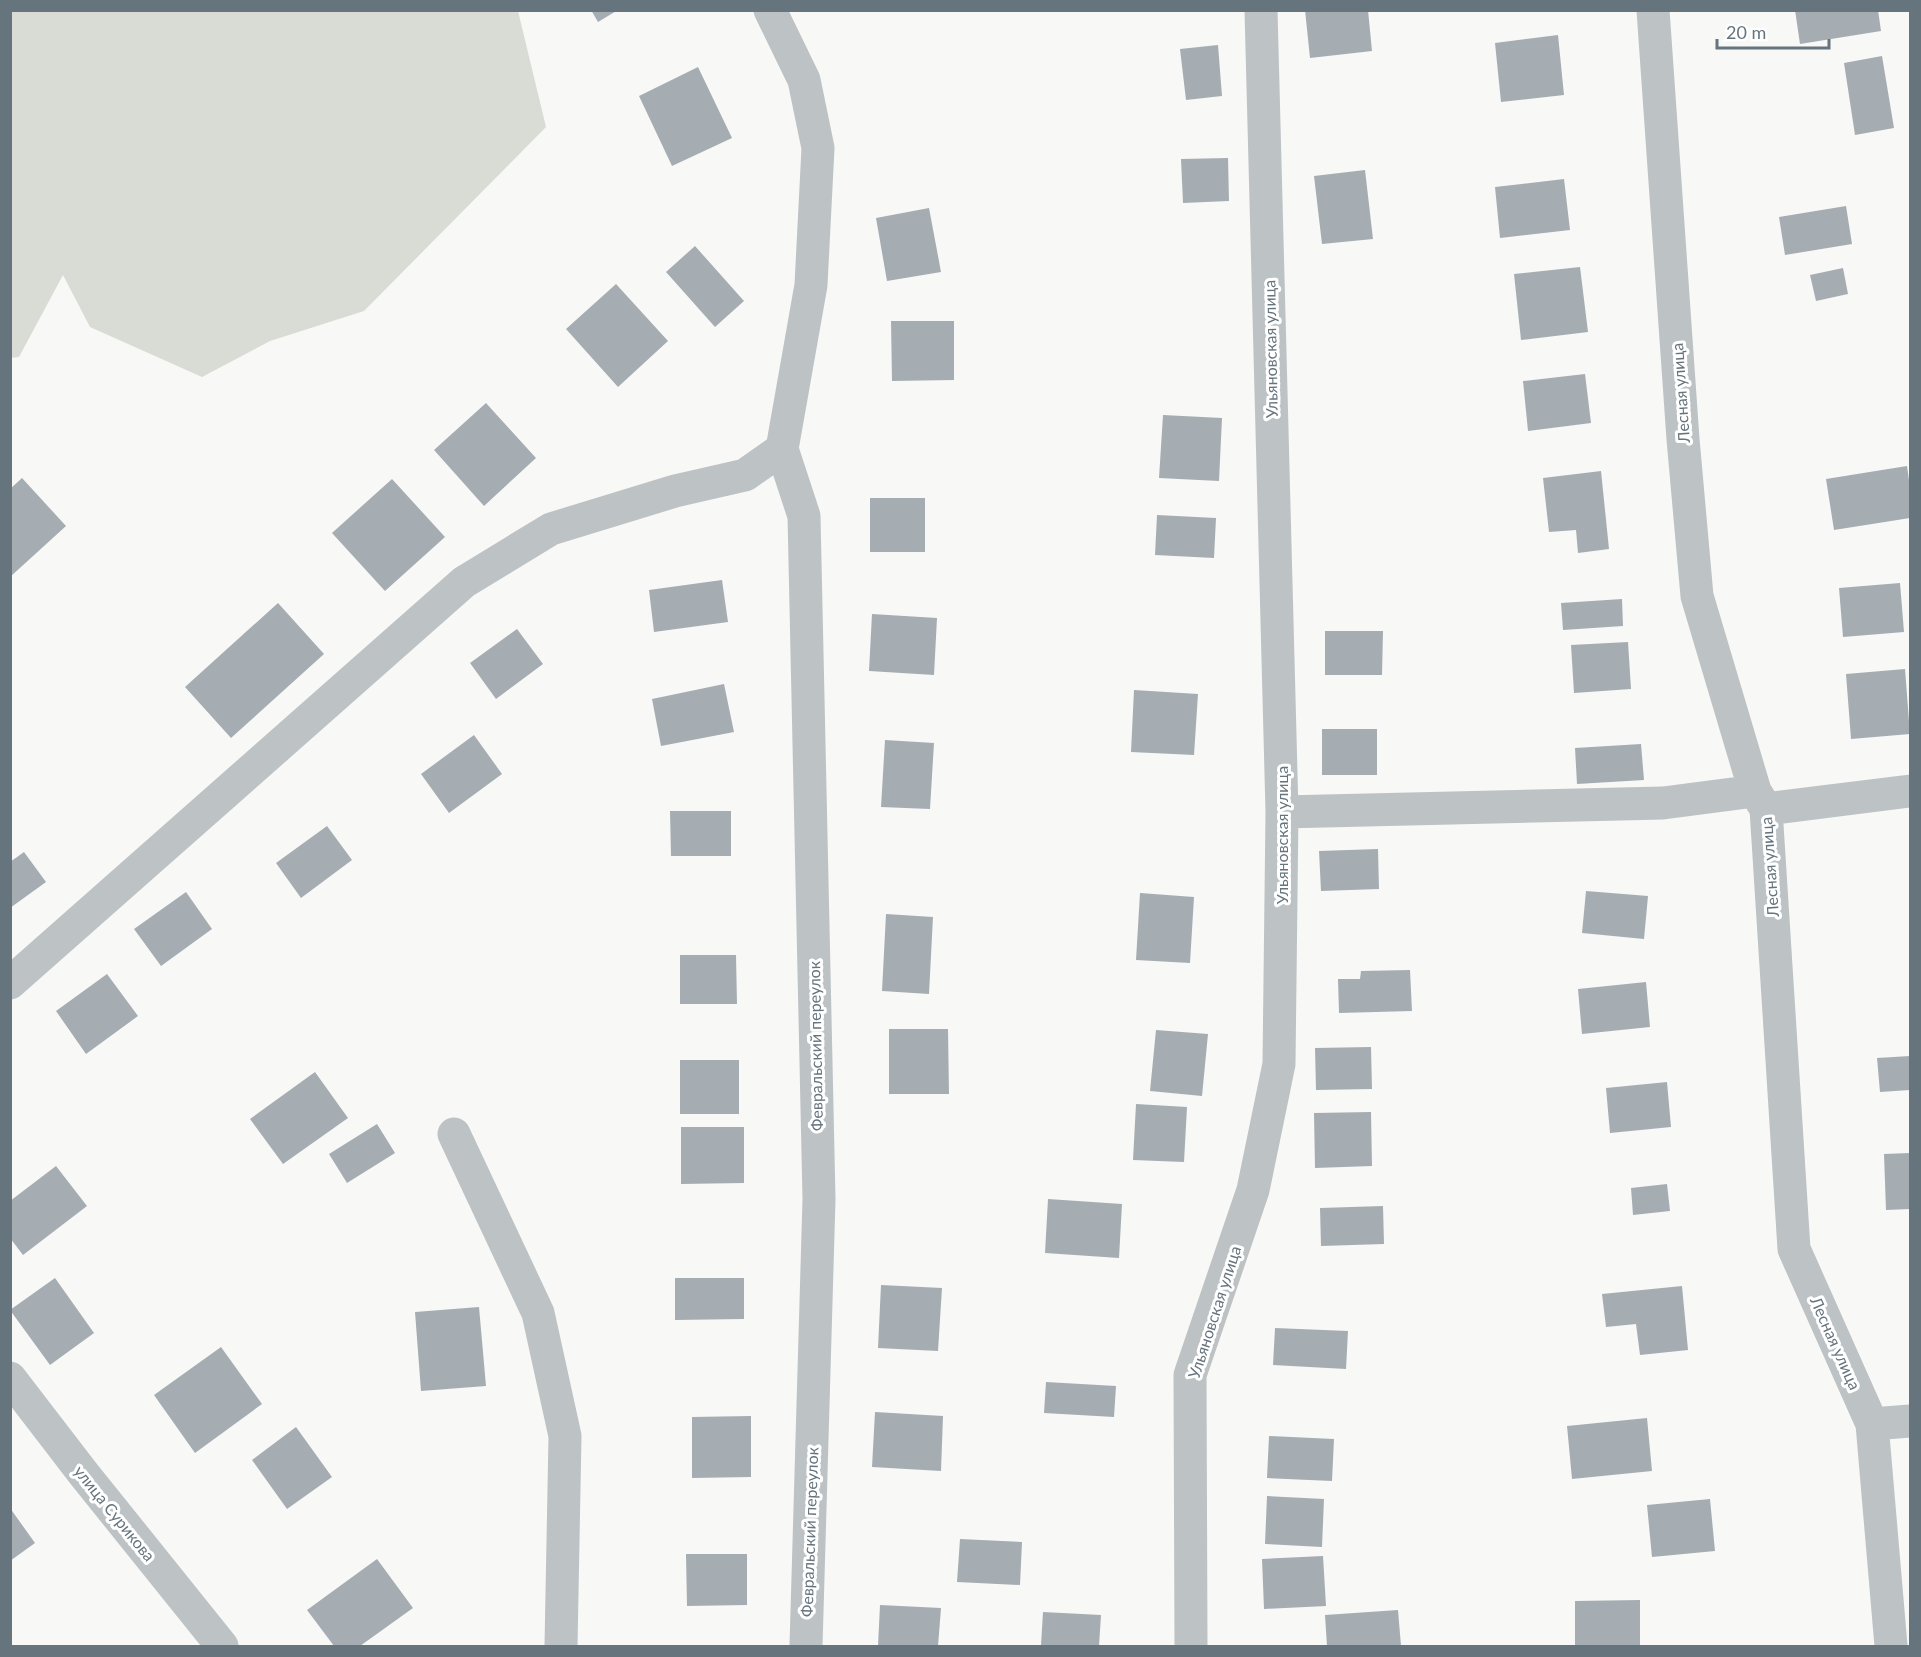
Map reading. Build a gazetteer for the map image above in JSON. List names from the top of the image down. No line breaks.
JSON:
{"streets":{"street":["Ульяновская улица","Лесная улица","Февральский переулок","улица Сурикова"]},"scale_bar":"20 m"}
